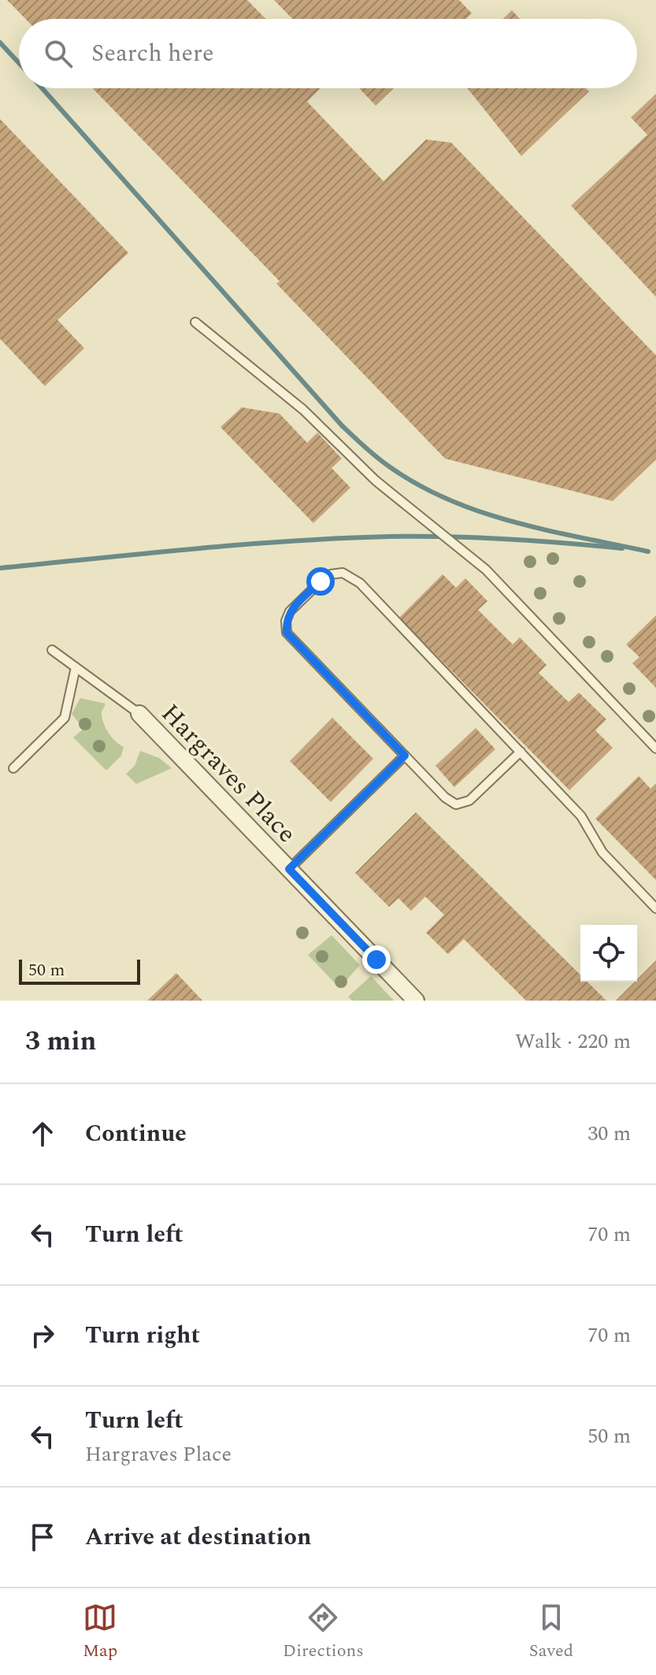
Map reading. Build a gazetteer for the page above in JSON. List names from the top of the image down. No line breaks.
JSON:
{"streets":{"street":["Hargraves Place"]},"scale_bar":"50 m","page":{"search":"Search here","scale":"50 m","heading":["3 min","Walk · 220 m"],"list":[["Continue","30 m"],["Turn left","70 m"],["Turn right","70 m"],["Turn left","Hargraves Place","50 m"],"Arrive at destination"],"nav":["Map","Directions","Saved"]}}
